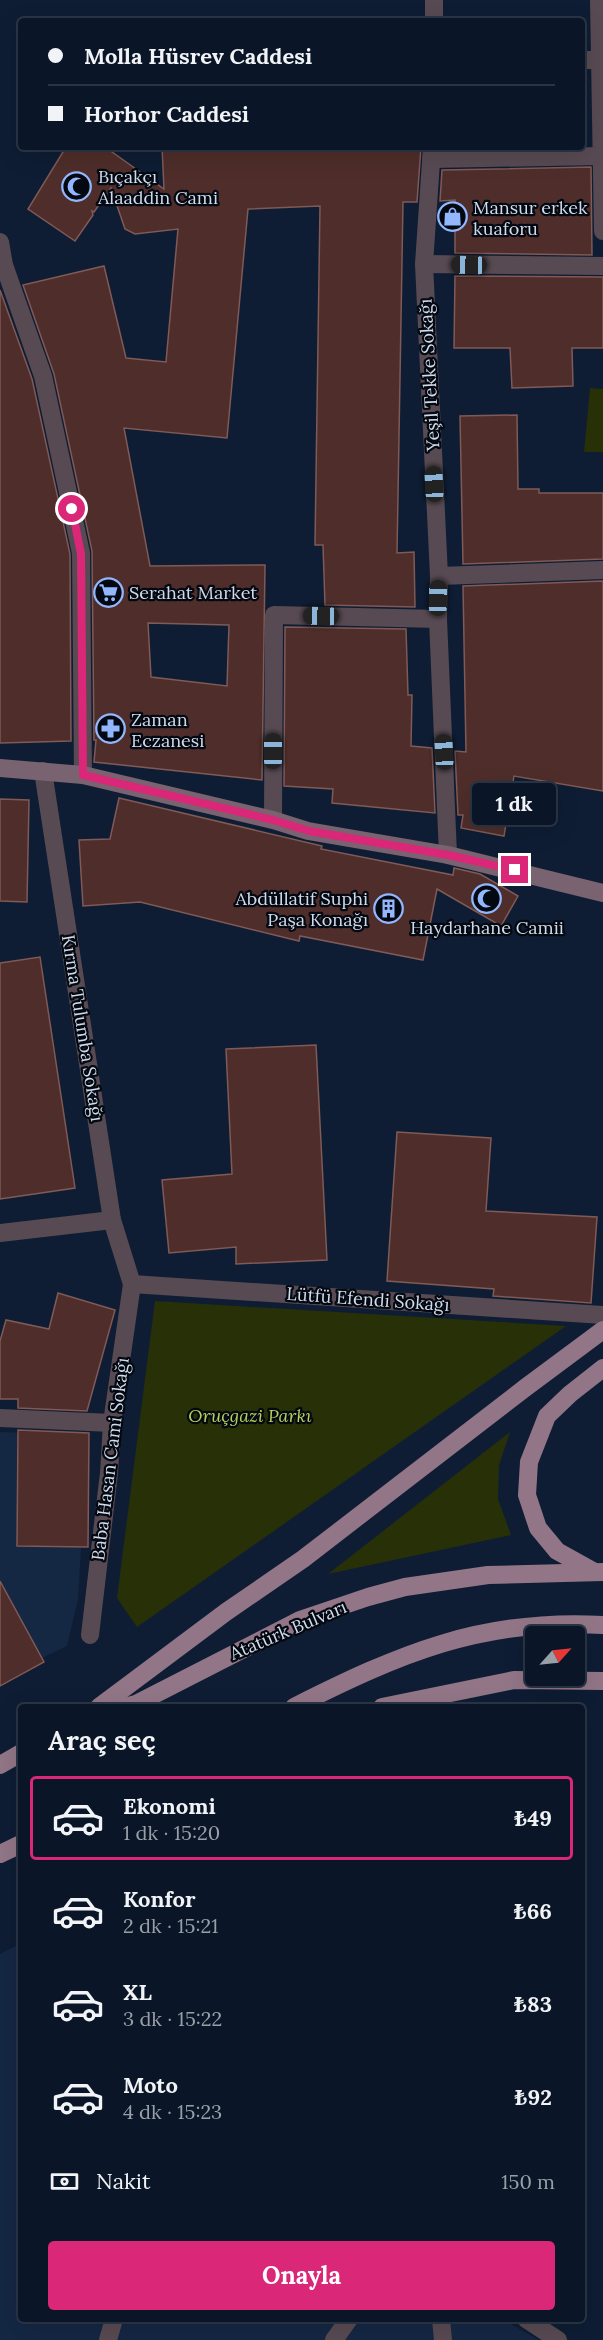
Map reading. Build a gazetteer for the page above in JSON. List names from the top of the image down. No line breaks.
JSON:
{"streets":{"main road":["Atatürk Bulvarı"],"street":["Yeşil Tekke Sokağı","Kırma Tulumba Sokağı","Lütfü Efendi Sokağı","Baba Hasan Cami Sokağı"]},"crossings":[["Kırma Tulumba Sokağı","Lütfü Efendi Sokağı"],["Kırma Tulumba Sokağı","Baba Hasan Cami Sokağı"],["Lütfü Efendi Sokağı","Baba Hasan Cami Sokağı"]],"parks":["Oruçgazi Parkı"],"places":{"mosque":["Bıçakçı Alaaddin Cami","Haydarhane Camii"],"shop":["Mansur erkek kuaforu"],"supermarket":["Serahat Market"],"pharmacy":["Zaman Eczanesi"],"building":["Abdüllatif Suphi Paşa Konağı"]},"north":"top right","page":{"banner":["Molla Hüsrev Caddesi","Horhor Caddesi"],"bubble":"1 dk","heading":"Araç seç","list":[{"name":"Ekonomi","note":"1 dk · 15:20","value":"₺49"},{"name":"Konfor","note":"2 dk · 15:21","value":"₺66"},{"name":"XL","note":"3 dk · 15:22","value":"₺83"},{"name":"Moto","note":"4 dk · 15:23","value":"₺92"}],"pay":["Nakit","150 m"],"buttons":"Onayla"}}
